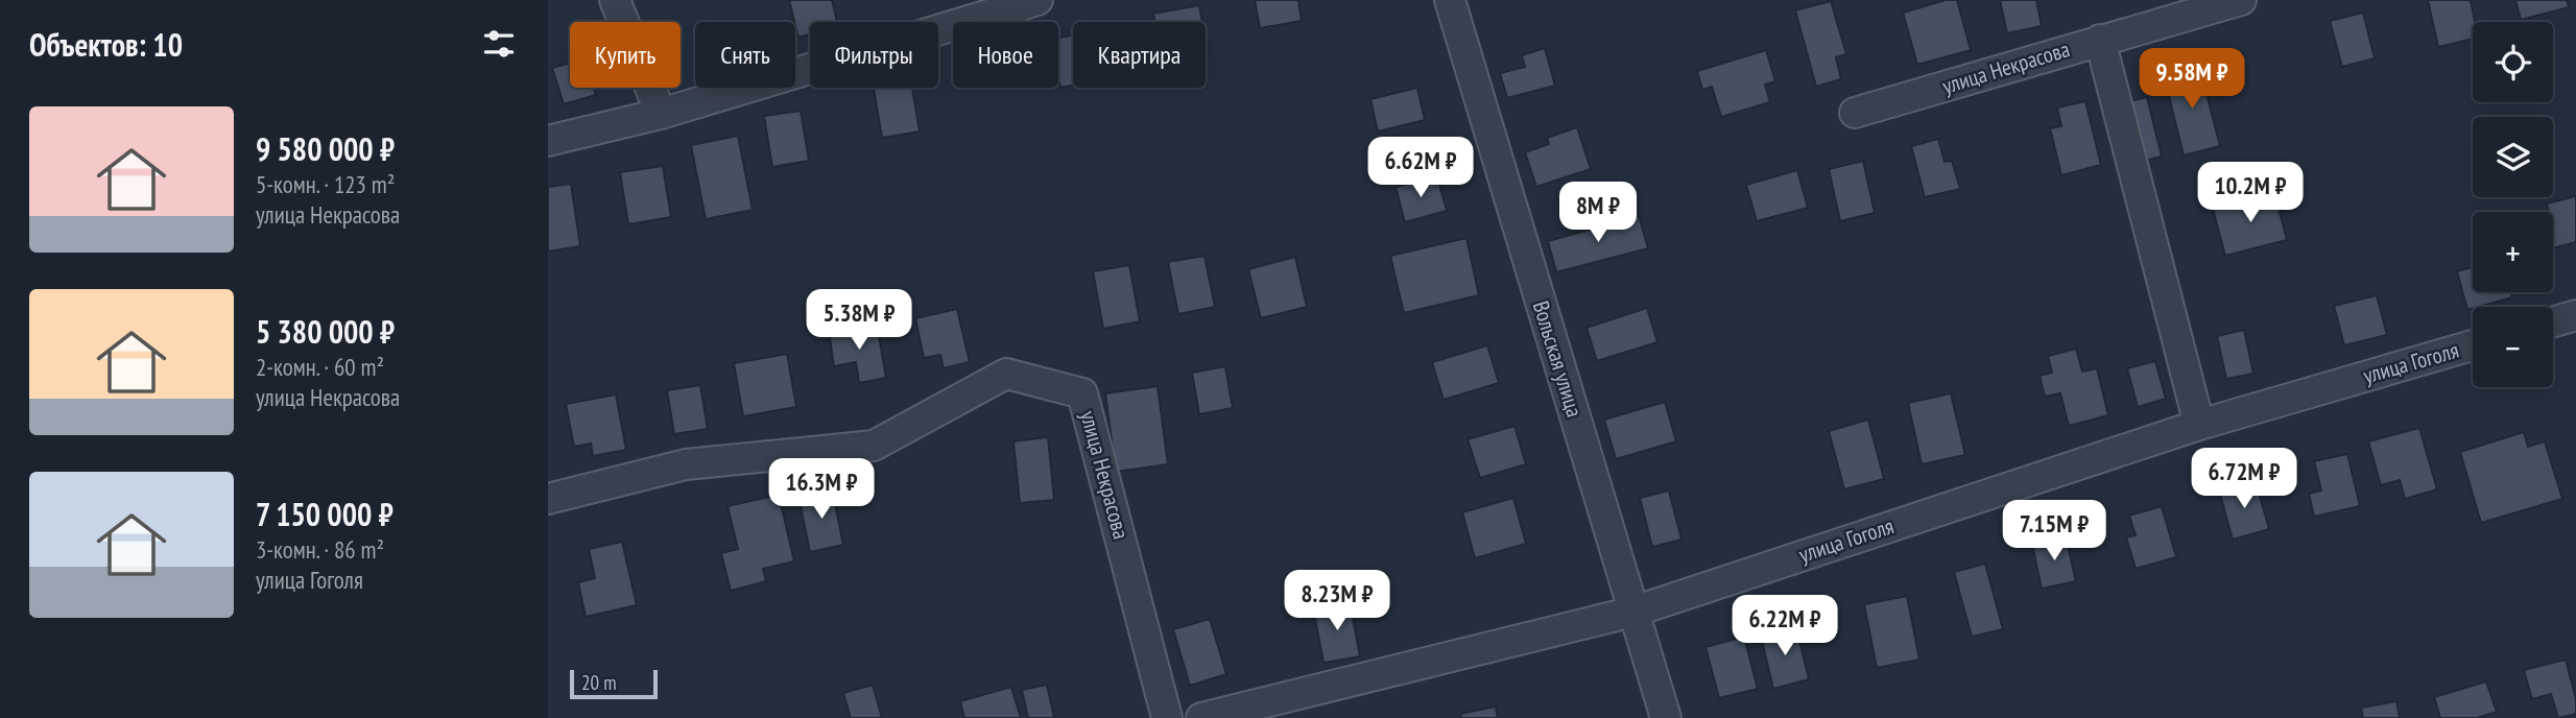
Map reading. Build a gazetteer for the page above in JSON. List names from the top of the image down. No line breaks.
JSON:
{"streets":{"street":["улица Некрасова","Вольская улица","улица Гоголя"]},"crossings":[["Вольская улица","улица Гоголя"]],"scale_bar":"20 m","page":{"heading":"Объектов: 10","map_buttons":["+","−"],"chip":["Купить","Снять","Фильтры","Новое","Квартира"],"price":["9.58M ₽","6.62M ₽","10.2M ₽","8M ₽","5.38M ₽","6.72M ₽","16.3M ₽","7.15M ₽","8.23M ₽","6.22M ₽"],"list":[{"name":"9 580 000 ₽","note":"5-комн. · 123 m² · улица Некрасова"},{"name":"5 380 000 ₽","note":"2-комн. · 60 m² · улица Некрасова"},{"name":"7 150 000 ₽","note":"3-комн. · 86 m² · улица Гоголя"}],"scale":"20 m"}}
